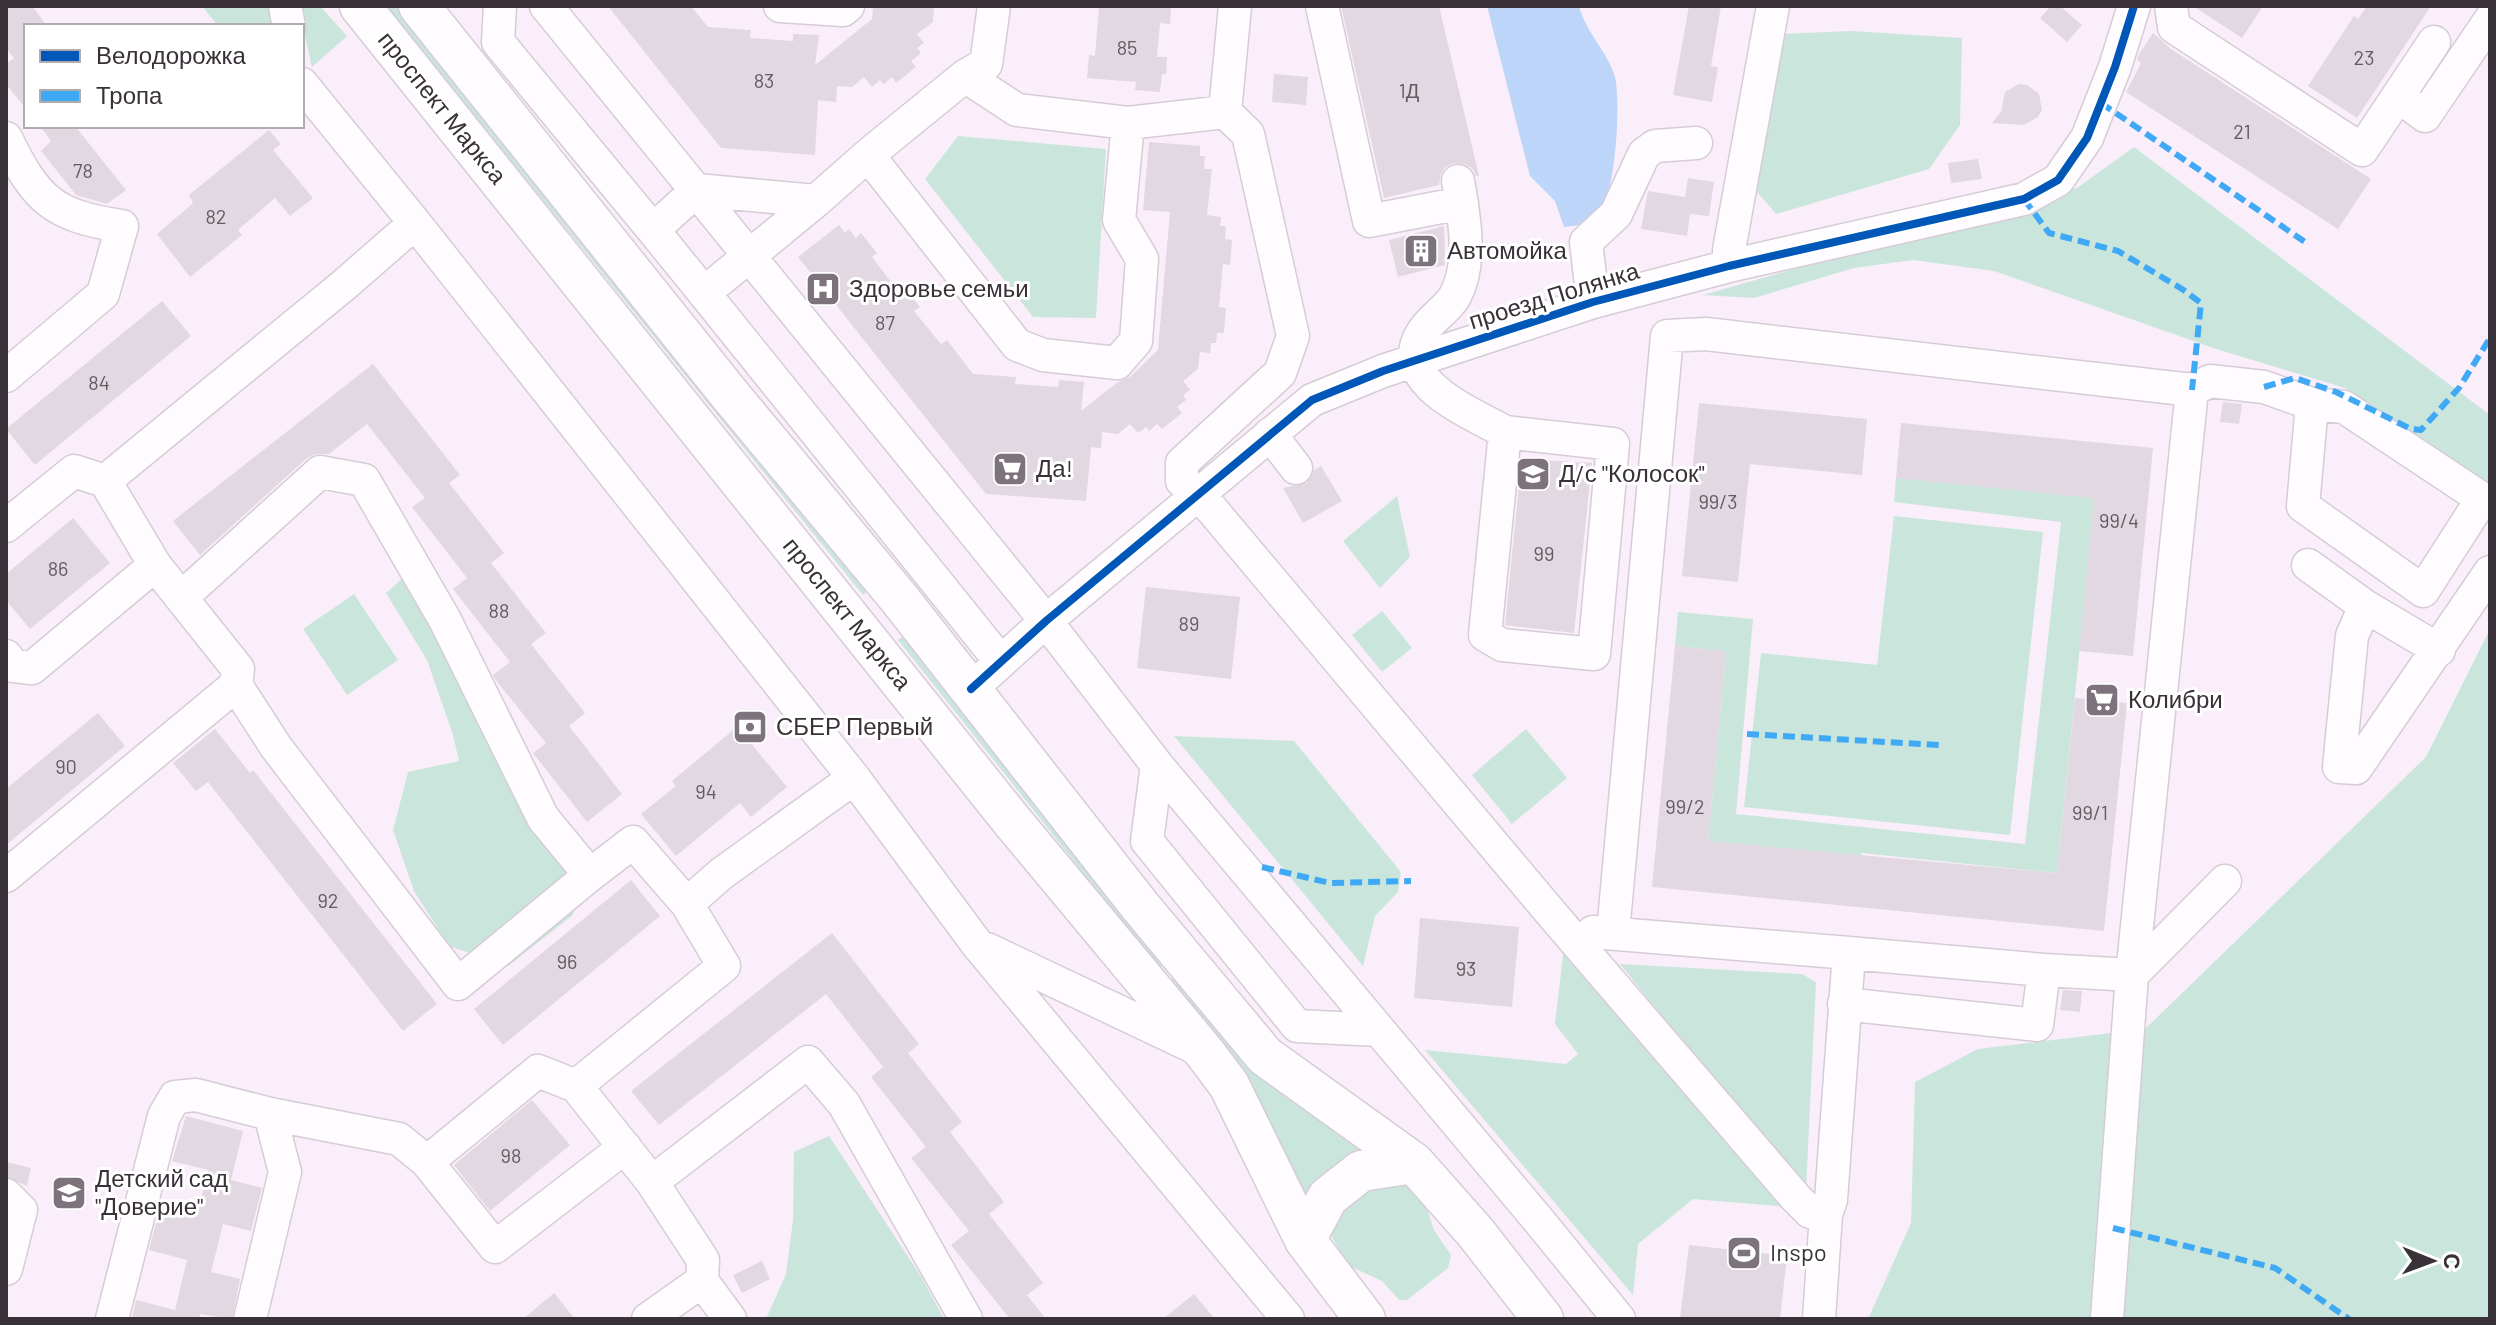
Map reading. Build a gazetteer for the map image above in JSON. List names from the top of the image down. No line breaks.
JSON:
{"streets":{"main road":["проспект Маркса"],"street":["проезд Полянка"]},"crossings":[["проспект Маркса","проезд Полянка"]],"places":{"building":["Автомойка"],"hospital":["Здоровье семьи"],"supermarket":["Да!","Колибри"],"school or university":["Д/с \"Колосок\"","Детский сад \"Доверие\""],"bank":["СБЕР Первый"],"sports":["Inspo"]},"house_numbers":["85","23","83","1Д","21","78","82","87","84","99/3","99/4","99","86","88","89","90","94","99/2","99/1","92","96","93","98"],"legend":["Велодорожка","Тропа"],"north":"right"}
